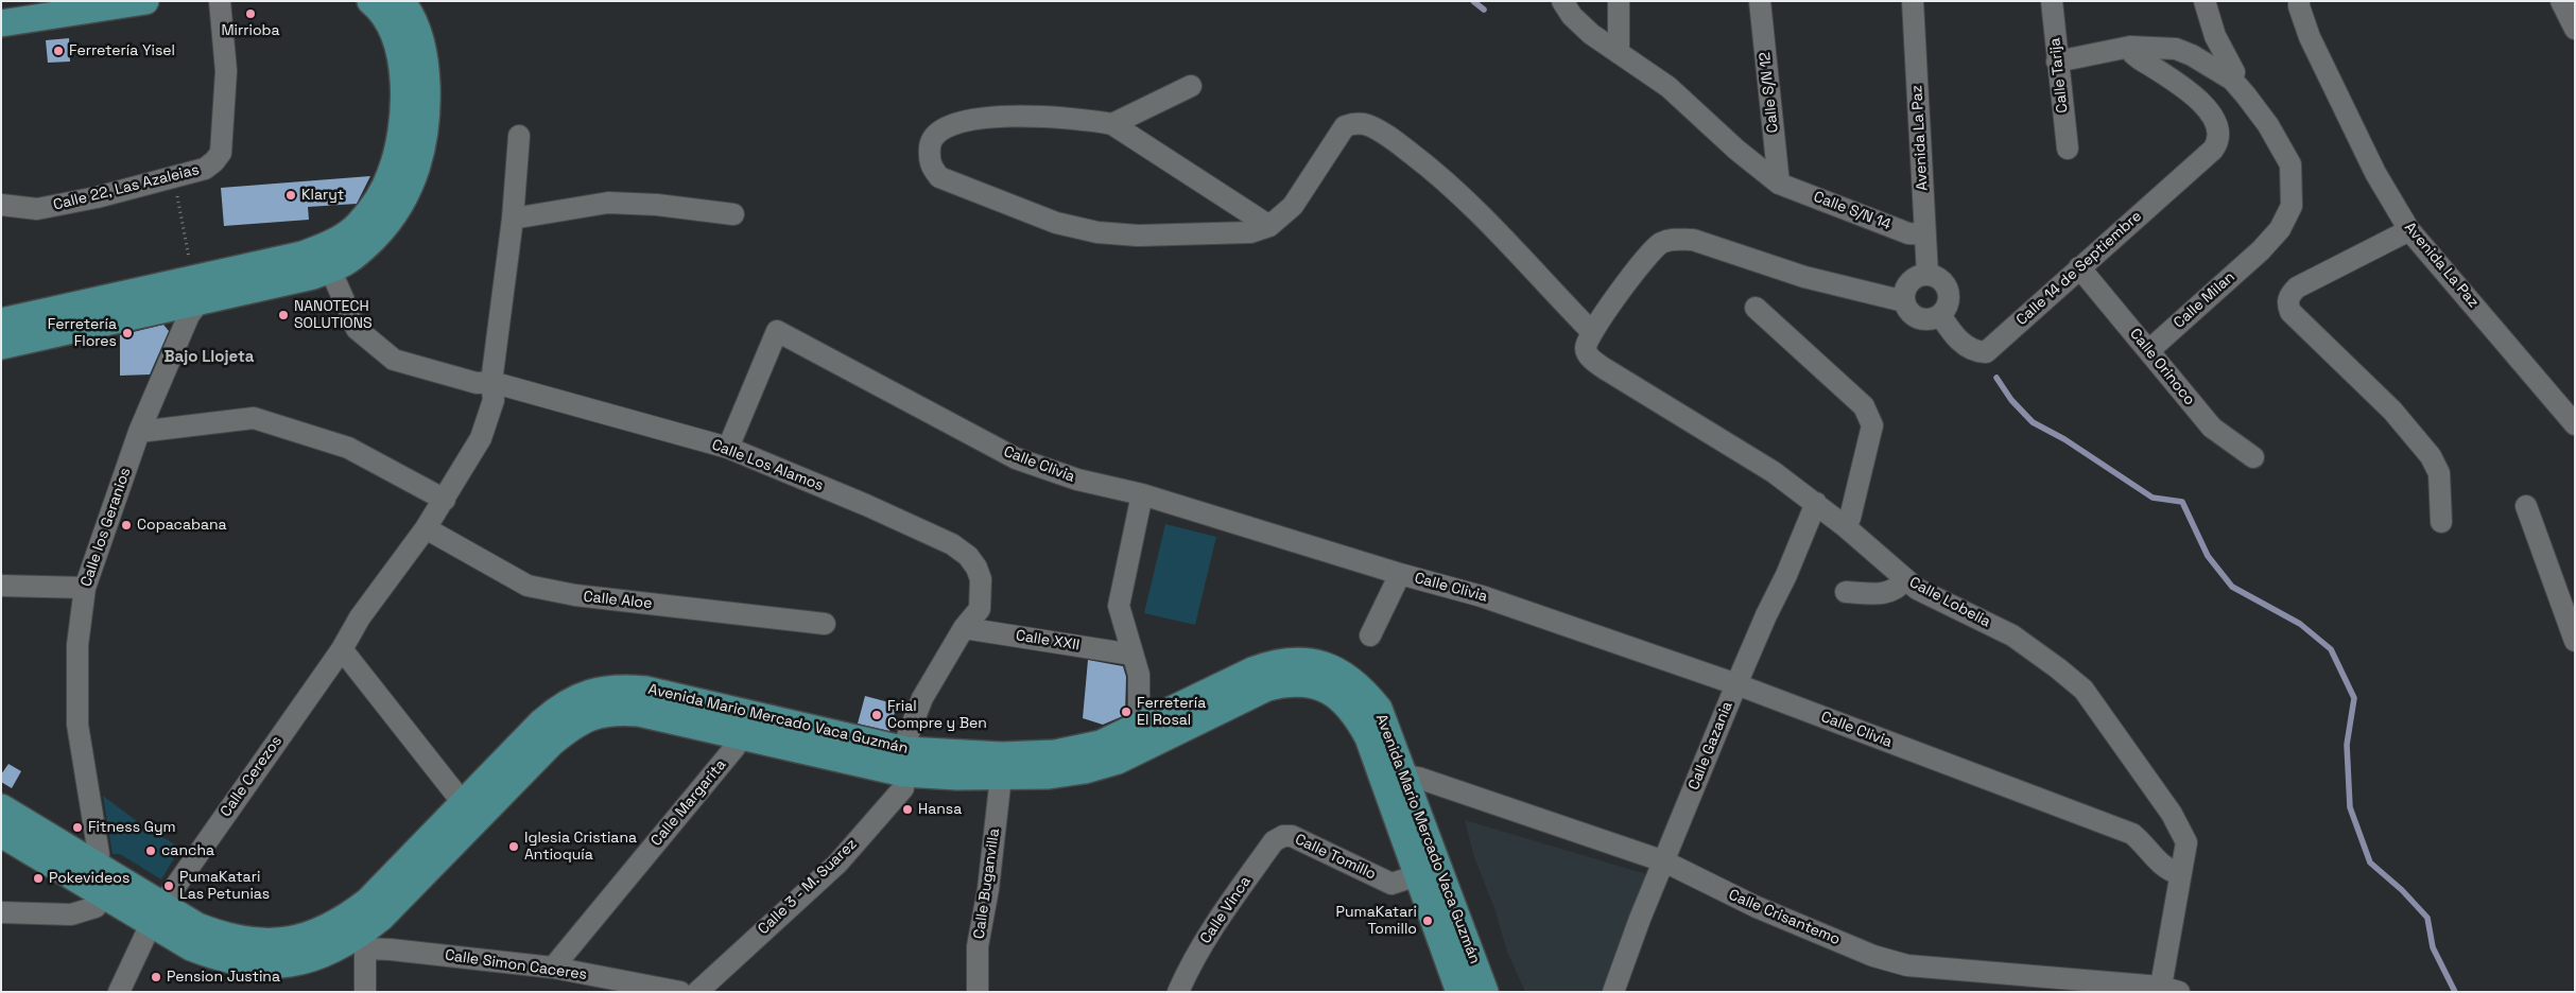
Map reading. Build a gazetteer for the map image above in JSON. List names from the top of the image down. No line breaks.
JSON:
{"streets":{"main road":["Avenida Mario Mercado Vaca Guzmán"],"street":["Calle Tarija","Calle S/N 12","Avenida La Paz","Calle 22, Las Azaleias","Calle S/N 14","Calle 14 de Septiembre","Calle Milan","Calle Orinoco","Calle Clivia","Calle Los Alamos","Calle los Geranios","Calle Aloe","Calle Lobelia","Calle XXII","Calle Gazania","Calle Cerezos","Calle Margarita","Calle Tomillo","Calle Buganvilla","Calle 3 - M. Suarez","Calle Vinca","Calle Crisantemo","Calle Simon Caceres"]},"crossings":[["Calle S/N 12","Calle S/N 14"],["Avenida La Paz","Calle S/N 14"],["Avenida La Paz","Calle 14 de Septiembre"],["Calle 14 de Septiembre","Calle Orinoco"],["Calle Milan","Calle Orinoco"],["Calle Clivia","Calle Los Alamos"],["Calle Clivia","Calle Lobelia"],["Calle Clivia","Calle Gazania"],["Calle Los Alamos","Calle XXII"],["Calle Los Alamos","Avenida Mario Mercado Vaca Guzmán"],["Calle Los Alamos","Calle Cerezos"],["Calle Los Alamos","Calle 3 - M. Suarez"],["Calle los Geranios","Avenida Mario Mercado Vaca Guzmán"],["Calle Aloe","Calle Cerezos"],["Calle Lobelia","Calle Gazania"],["Calle Lobelia","Calle Crisantemo"],["Avenida Mario Mercado Vaca Guzmán","Calle Cerezos"],["Avenida Mario Mercado Vaca Guzmán","Calle Margarita"],["Avenida Mario Mercado Vaca Guzmán","Calle Tomillo"],["Avenida Mario Mercado Vaca Guzmán","Calle Buganvilla"],["Avenida Mario Mercado Vaca Guzmán","Calle 3 - M. Suarez"],["Avenida Mario Mercado Vaca Guzmán","Calle Crisantemo"],["Avenida Mario Mercado Vaca Guzmán","Calle Simon Caceres"],["Calle Gazania","Calle Crisantemo"],["Calle Margarita","Calle Simon Caceres"],["Calle Tomillo","Calle Vinca"]],"districts":["Bajo Llojeta"],"places":["Mirrioba","Ferretería Yisel","Klaryt","NANOTECH SOLUTIONS","Ferretería Flores","Copacabana","Ferretería El Rosal","Frial Compre y Ben","Hansa","Fitness Gym","Iglesia Cristiana Antioquía","cancha","Pokevideos","PumaKatari Las Petunias","PumaKatari Tomillo","Pension Justina"]}
